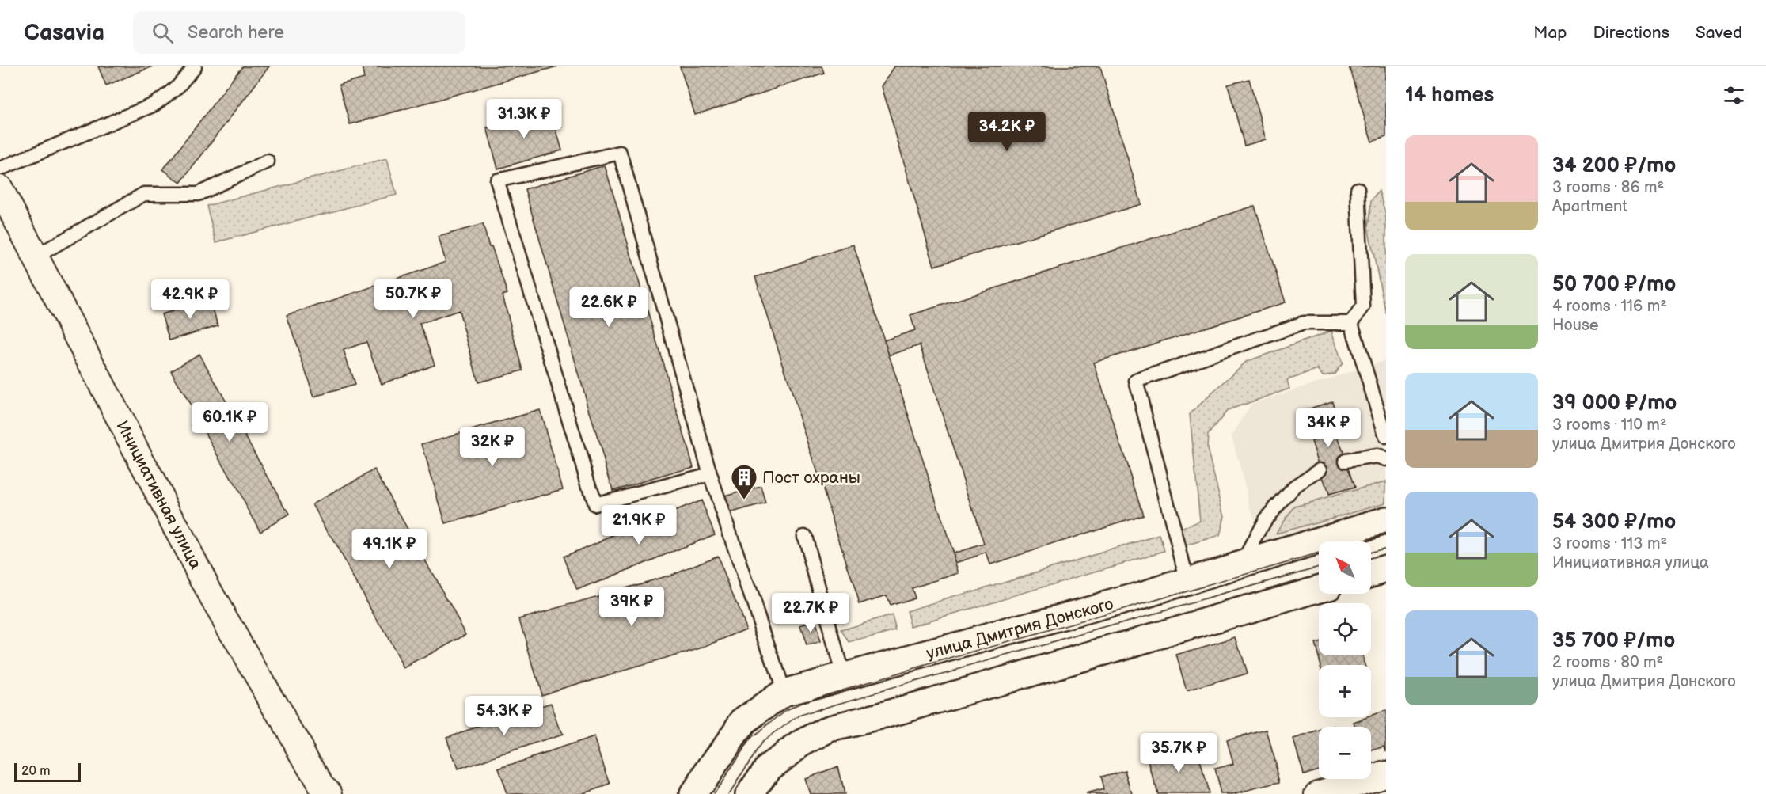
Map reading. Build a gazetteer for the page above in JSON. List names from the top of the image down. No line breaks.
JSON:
{"streets":{"street":["Инициативная улица","улица Дмитрия Донского"]},"places":{"building":["Пост охраны"]},"scale_bar":"20 m","north":"top left","page":{"header":"Casavia","search":"Search here","nav":["Map","Directions","Saved"],"heading":"14 homes","price":["31.3K ₽","34.2K ₽","50.7K ₽","42.9K ₽","22.6K ₽","60.1K ₽","34K ₽","32K ₽","21.9K ₽","49.1K ₽","39K ₽","22.7K ₽","54.3K ₽","35.7K ₽"],"list":[{"name":"34 200 ₽/mo","note":"3 rooms · 86 m² · Apartment"},{"name":"50 700 ₽/mo","note":"4 rooms · 116 m² · House"},{"name":"39 000 ₽/mo","note":"3 rooms · 110 m² · улица Дмитрия Донского"},{"name":"54 300 ₽/mo","note":"3 rooms · 113 m² · Инициативная улица"},{"name":"35 700 ₽/mo","note":"2 rooms · 80 m² · улица Дмитрия Донского"}],"map_buttons":["+","−"],"scale":"20 m"}}
